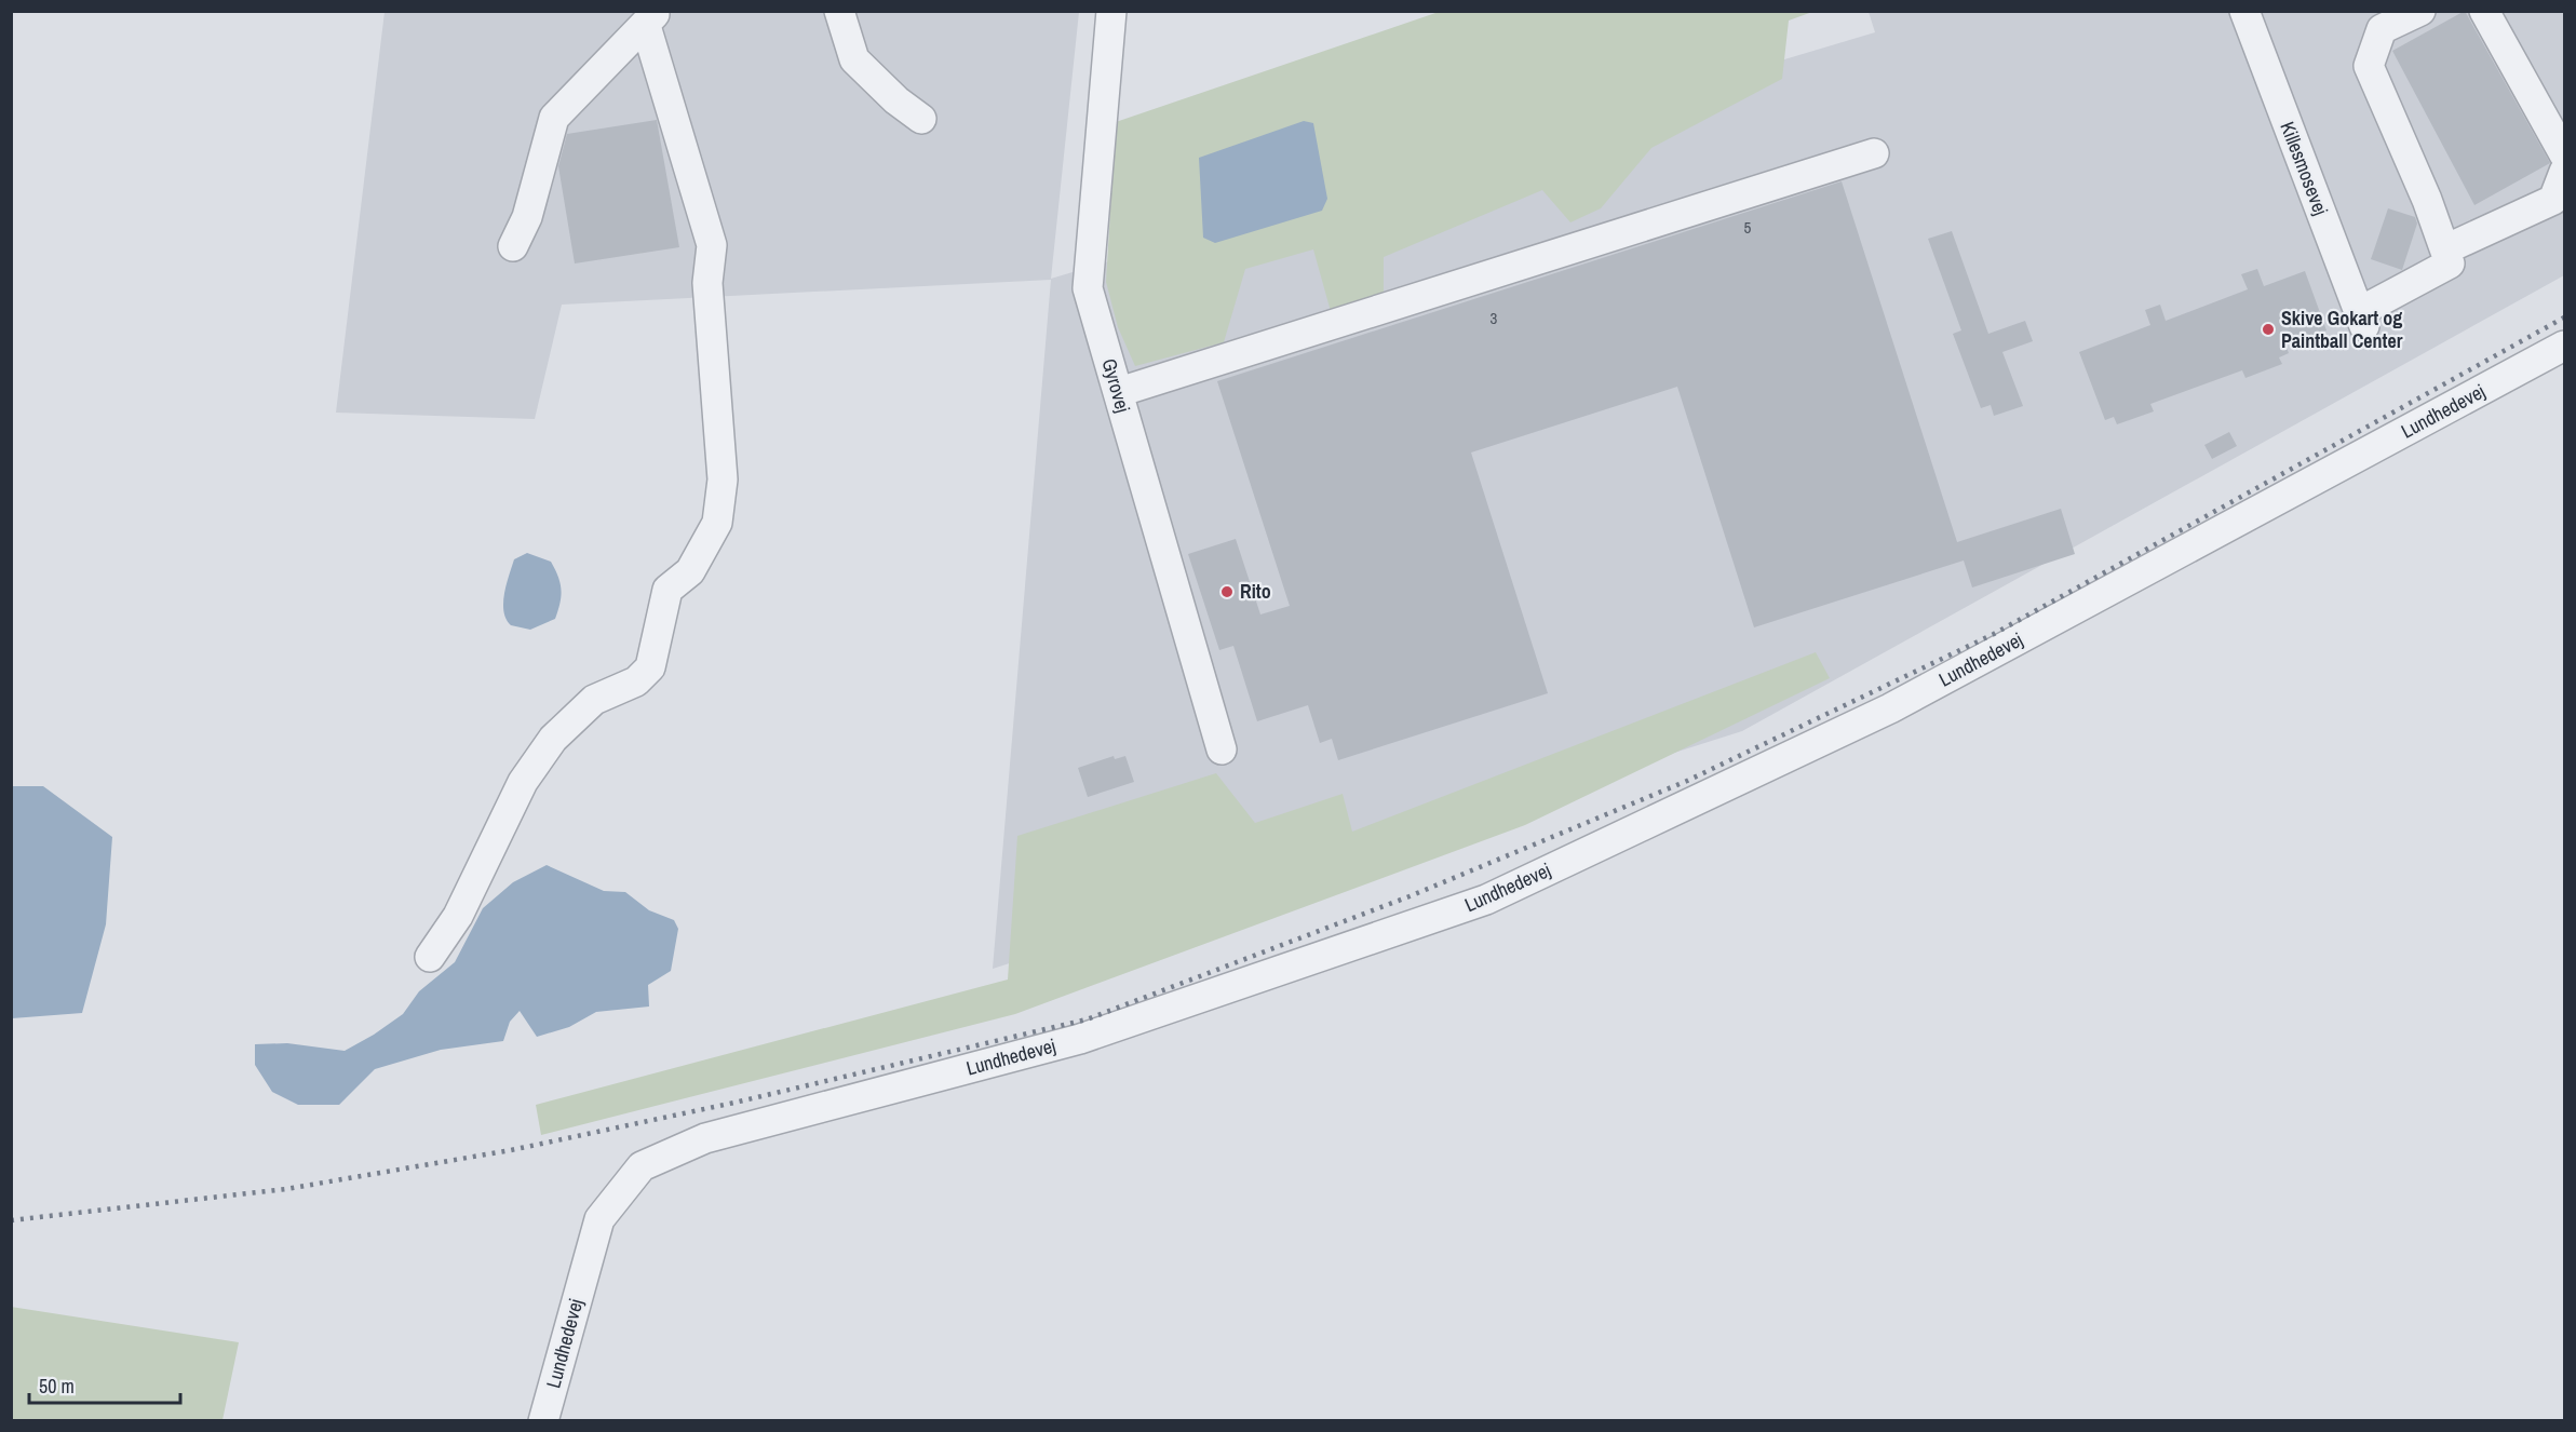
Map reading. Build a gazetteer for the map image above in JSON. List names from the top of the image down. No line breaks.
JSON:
{"streets":{"street":["Killesmosevej","Gyrovej","Lundhedevej"]},"places":["Skive Gokart og Paintball Center","Rito"],"house_numbers":["5","3"],"scale_bar":"50 m"}
